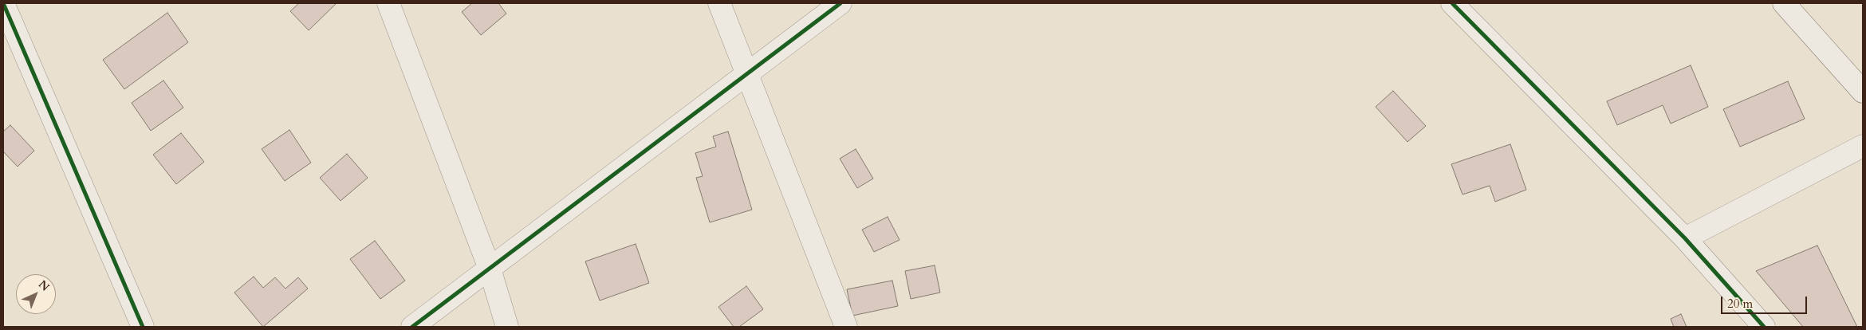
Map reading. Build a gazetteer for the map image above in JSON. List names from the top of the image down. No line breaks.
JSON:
{"scale_bar":"20 m","north":"top right"}
